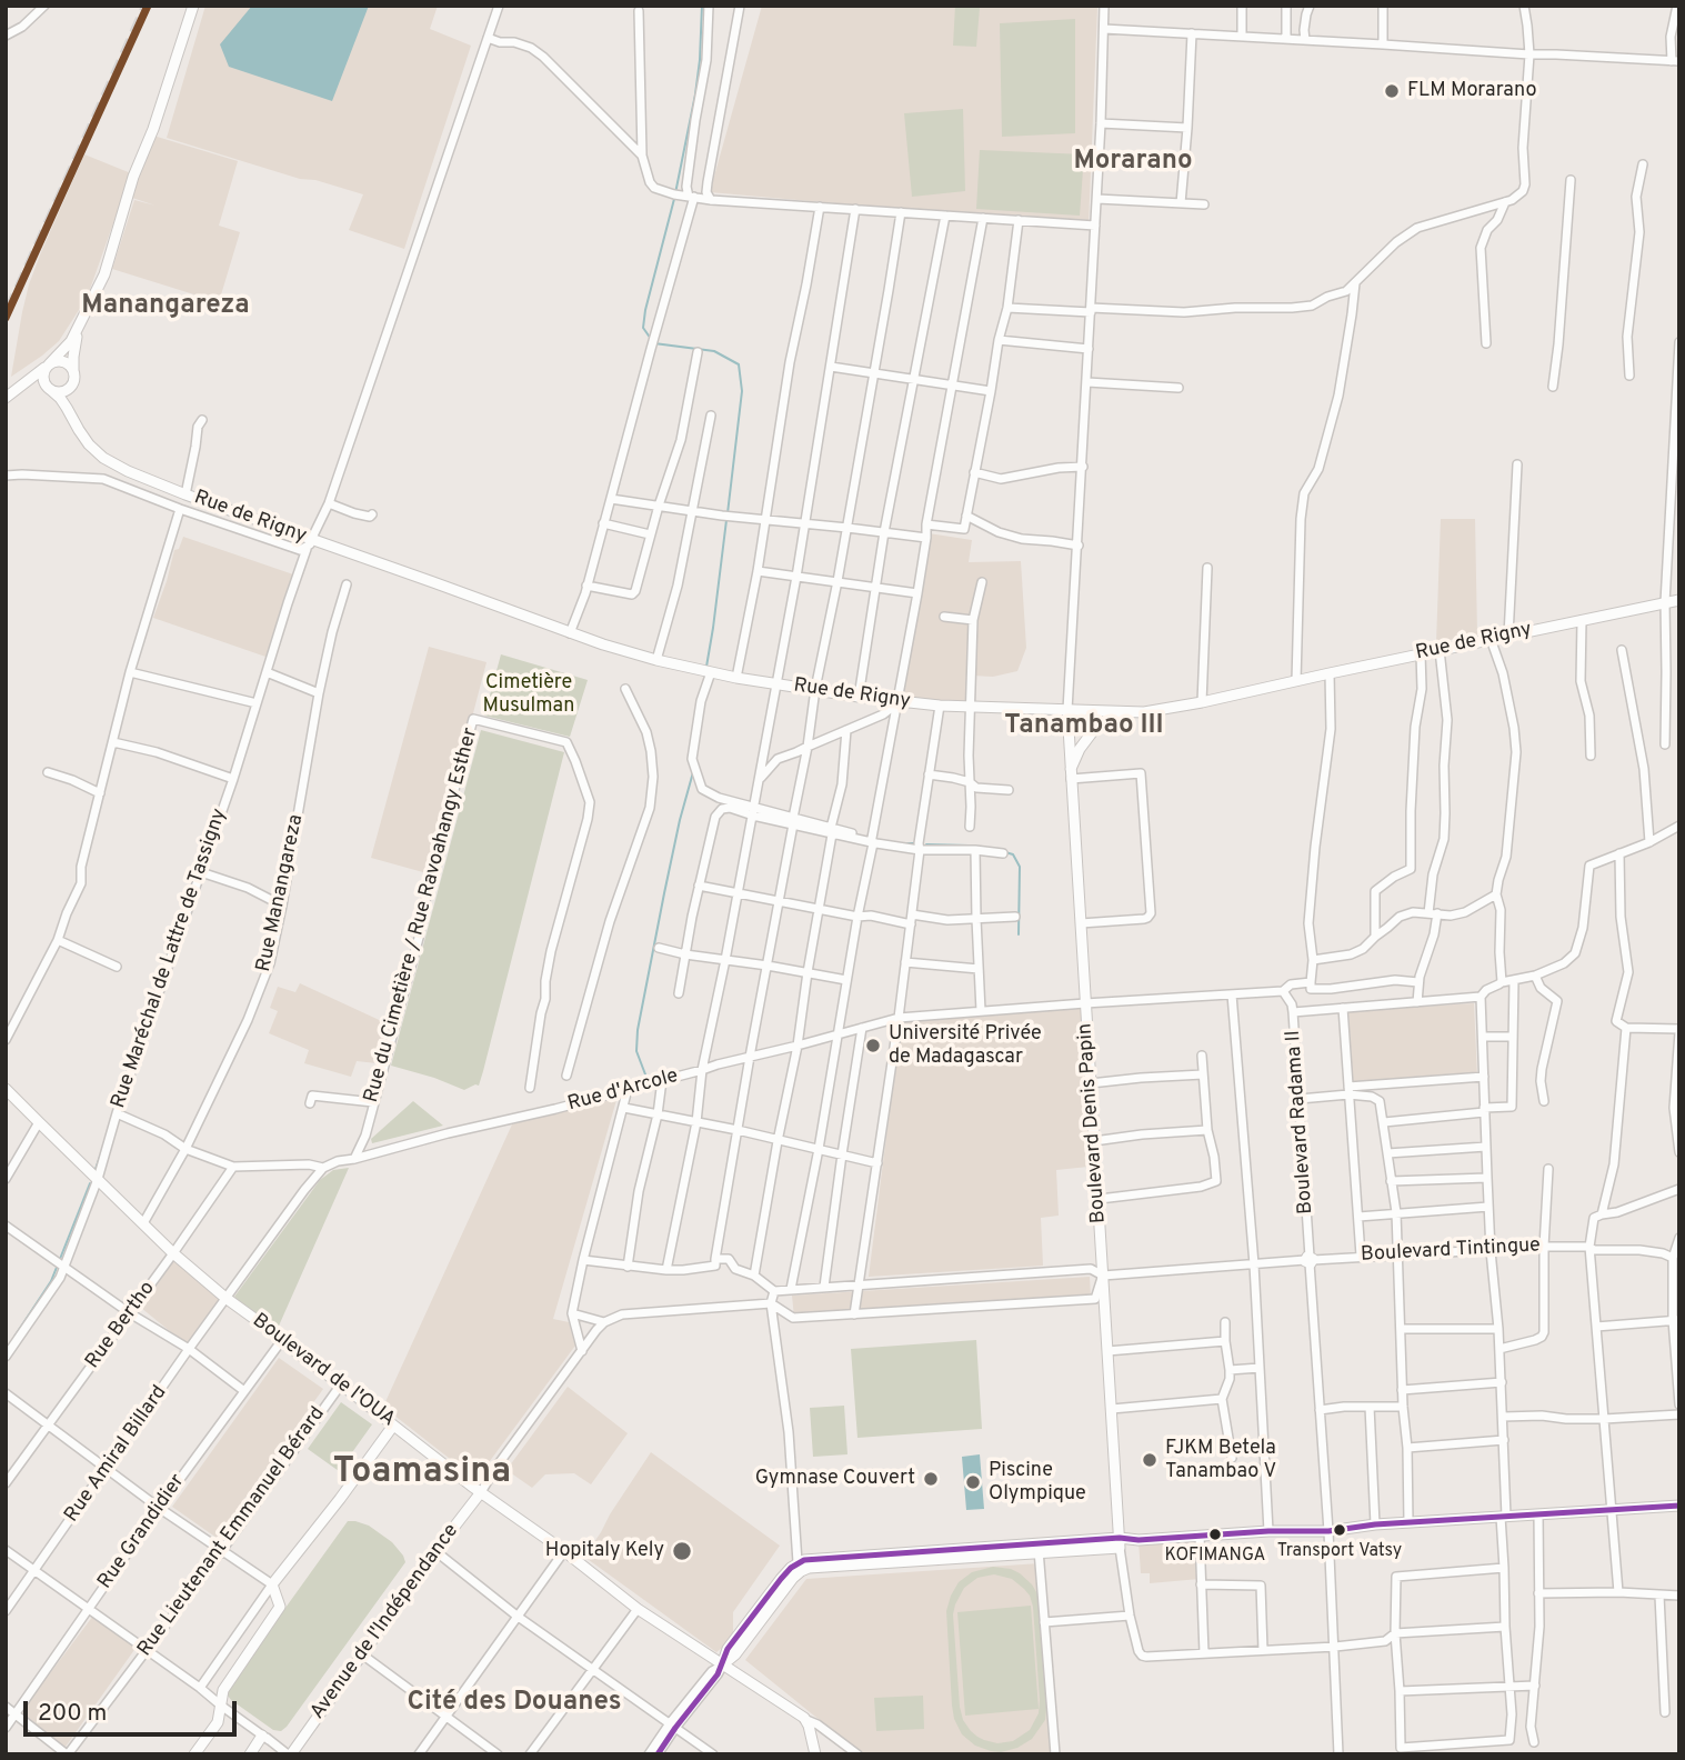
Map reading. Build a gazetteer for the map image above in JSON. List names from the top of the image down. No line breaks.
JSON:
{"streets":{"main road":["Rue de Rigny","Boulevard Denis Papin","Boulevard de l'OUA","Avenue de l'Indépendance"],"street":["Rue Manangareza","Rue du Cimetière / Rue Ravoahangy Esther","Rue Maréchal de Lattre de Tassigny","Rue d'Arcole","Boulevard Radama II","Boulevard Tintingue","Rue Bertho","Rue Amiral Billard","Rue Grandidier","Rue Lieutenant Emmanuel Bérard"]},"crossings":[["Rue de Rigny","Rue Maréchal de Lattre de Tassigny"],["Rue de Rigny","Boulevard Denis Papin"],["Rue Manangareza","Boulevard de l'OUA"],["Rue du Cimetière / Rue Ravoahangy Esther","Rue d'Arcole"],["Rue Maréchal de Lattre de Tassigny","Boulevard de l'OUA"],["Rue d'Arcole","Boulevard Radama II"],["Rue d'Arcole","Boulevard Denis Papin"],["Rue d'Arcole","Rue Bertho"],["Boulevard Radama II","Boulevard Tintingue"],["Boulevard Denis Papin","Boulevard Tintingue"],["Rue Bertho","Boulevard de l'OUA"],["Boulevard de l'OUA","Rue Amiral Billard"],["Boulevard de l'OUA","Rue Grandidier"],["Boulevard de l'OUA","Rue Lieutenant Emmanuel Bérard"],["Boulevard de l'OUA","Avenue de l'Indépendance"]],"districts":["Morarano","Manangareza","Tanambao III","Toamasina","Cité des Douanes"],"parks":["Cimetière Musulman"],"places":["FLM Morarano","Université Privée de Madagascar","FJKM Betela Tanambao V","Gymnase Couvert","Piscine Olympique","Transport Vatsy","KOFIMANGA","Hopitaly Kely"],"scale_bar":"200 m"}
